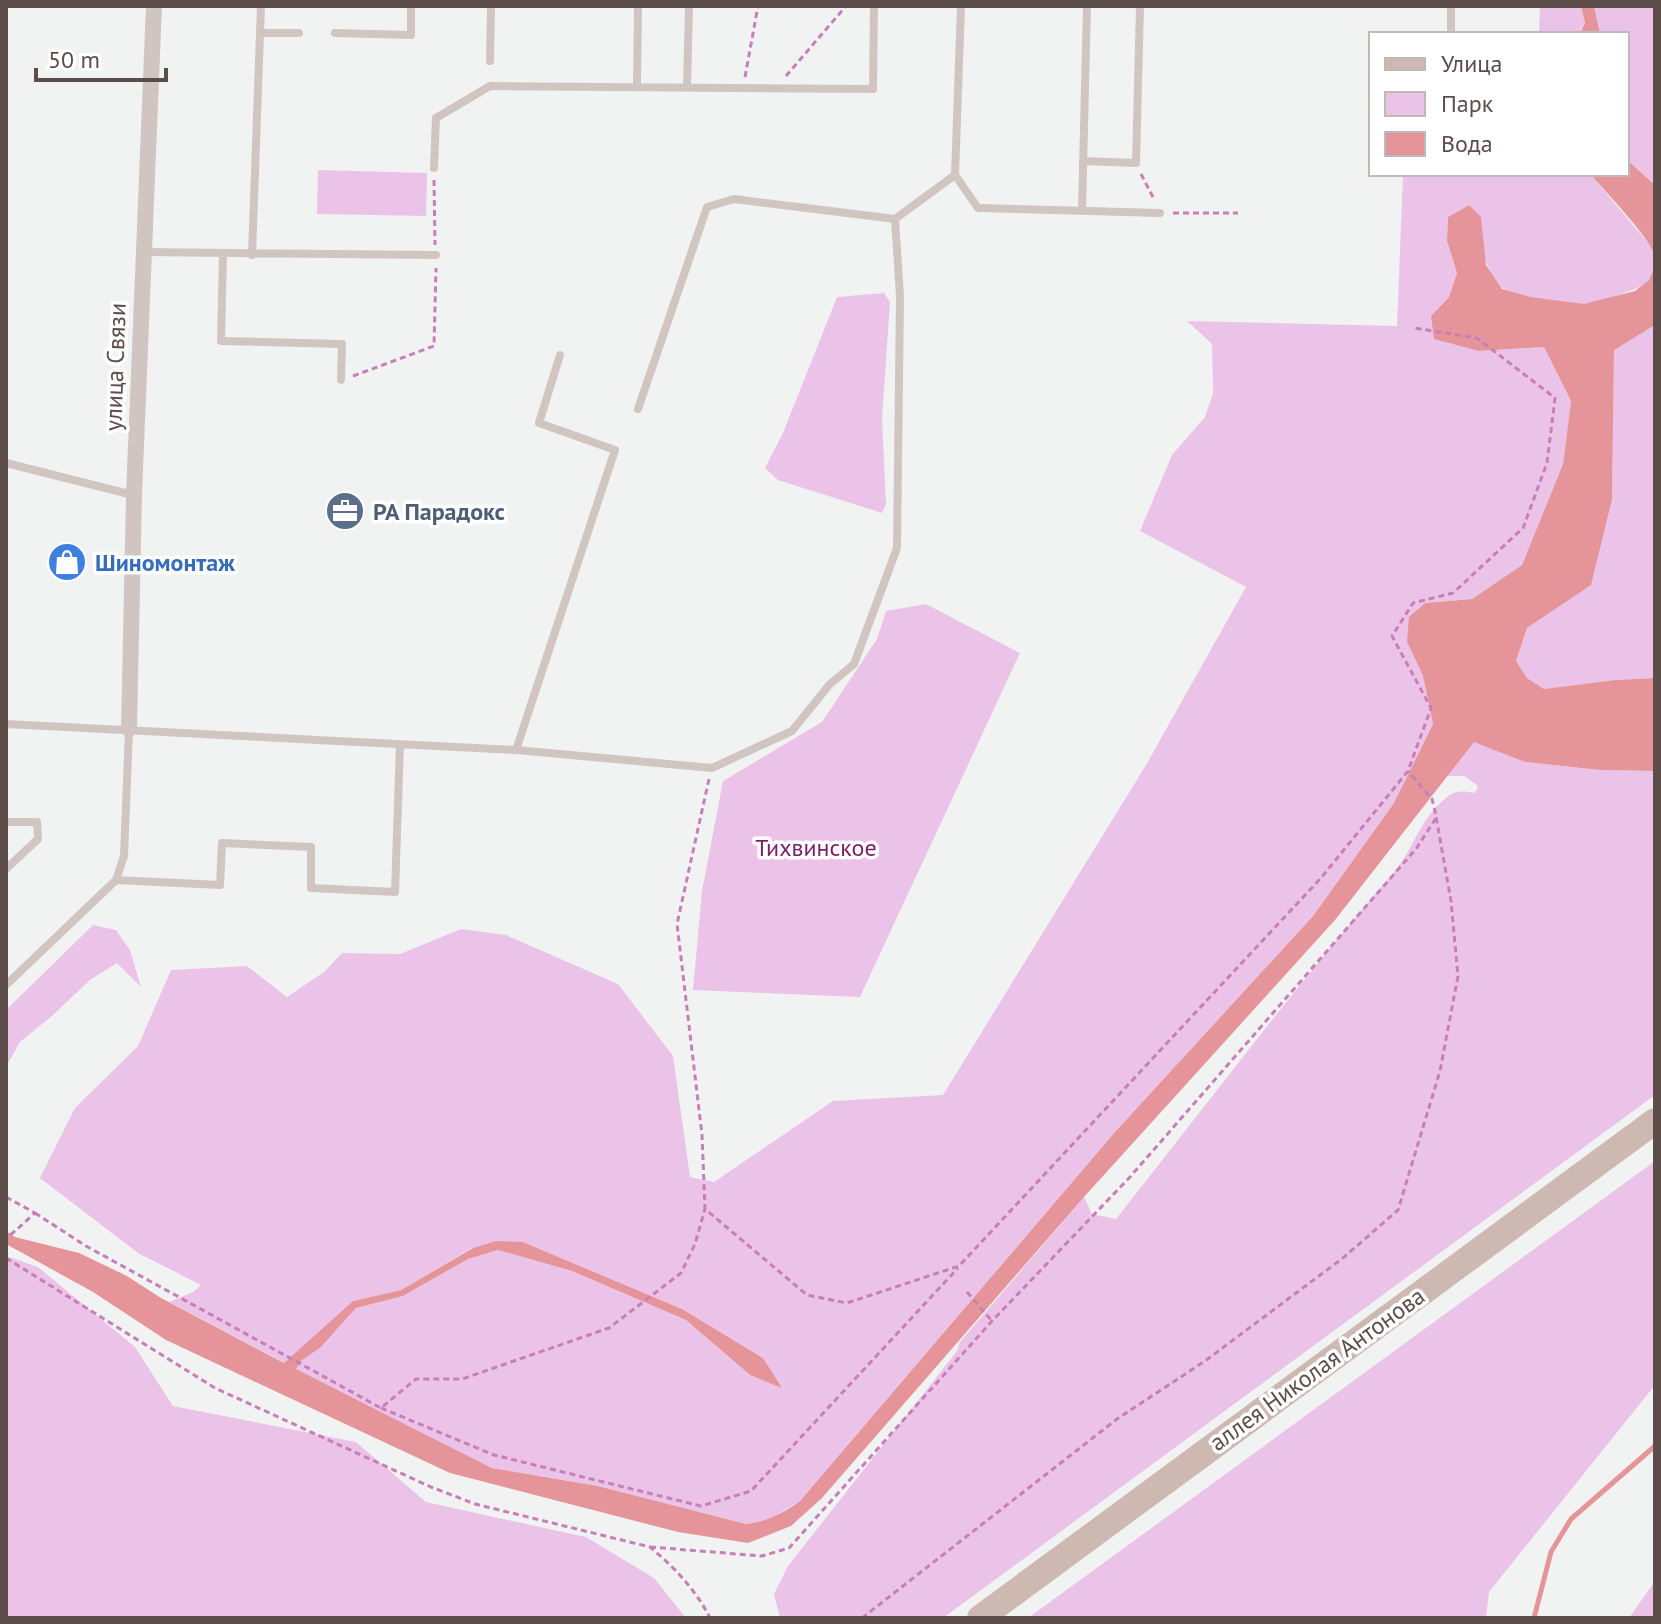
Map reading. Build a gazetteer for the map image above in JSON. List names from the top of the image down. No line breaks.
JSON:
{"streets":{"main road":["аллея Николая Антонова"],"street":["улица Связи"]},"parks":["Тихвинское"],"places":{"office":["РА Парадокс"],"shop":["Шиномонтаж"]},"legend":["Улица","Парк","Вода"],"scale_bar":"50 m"}
